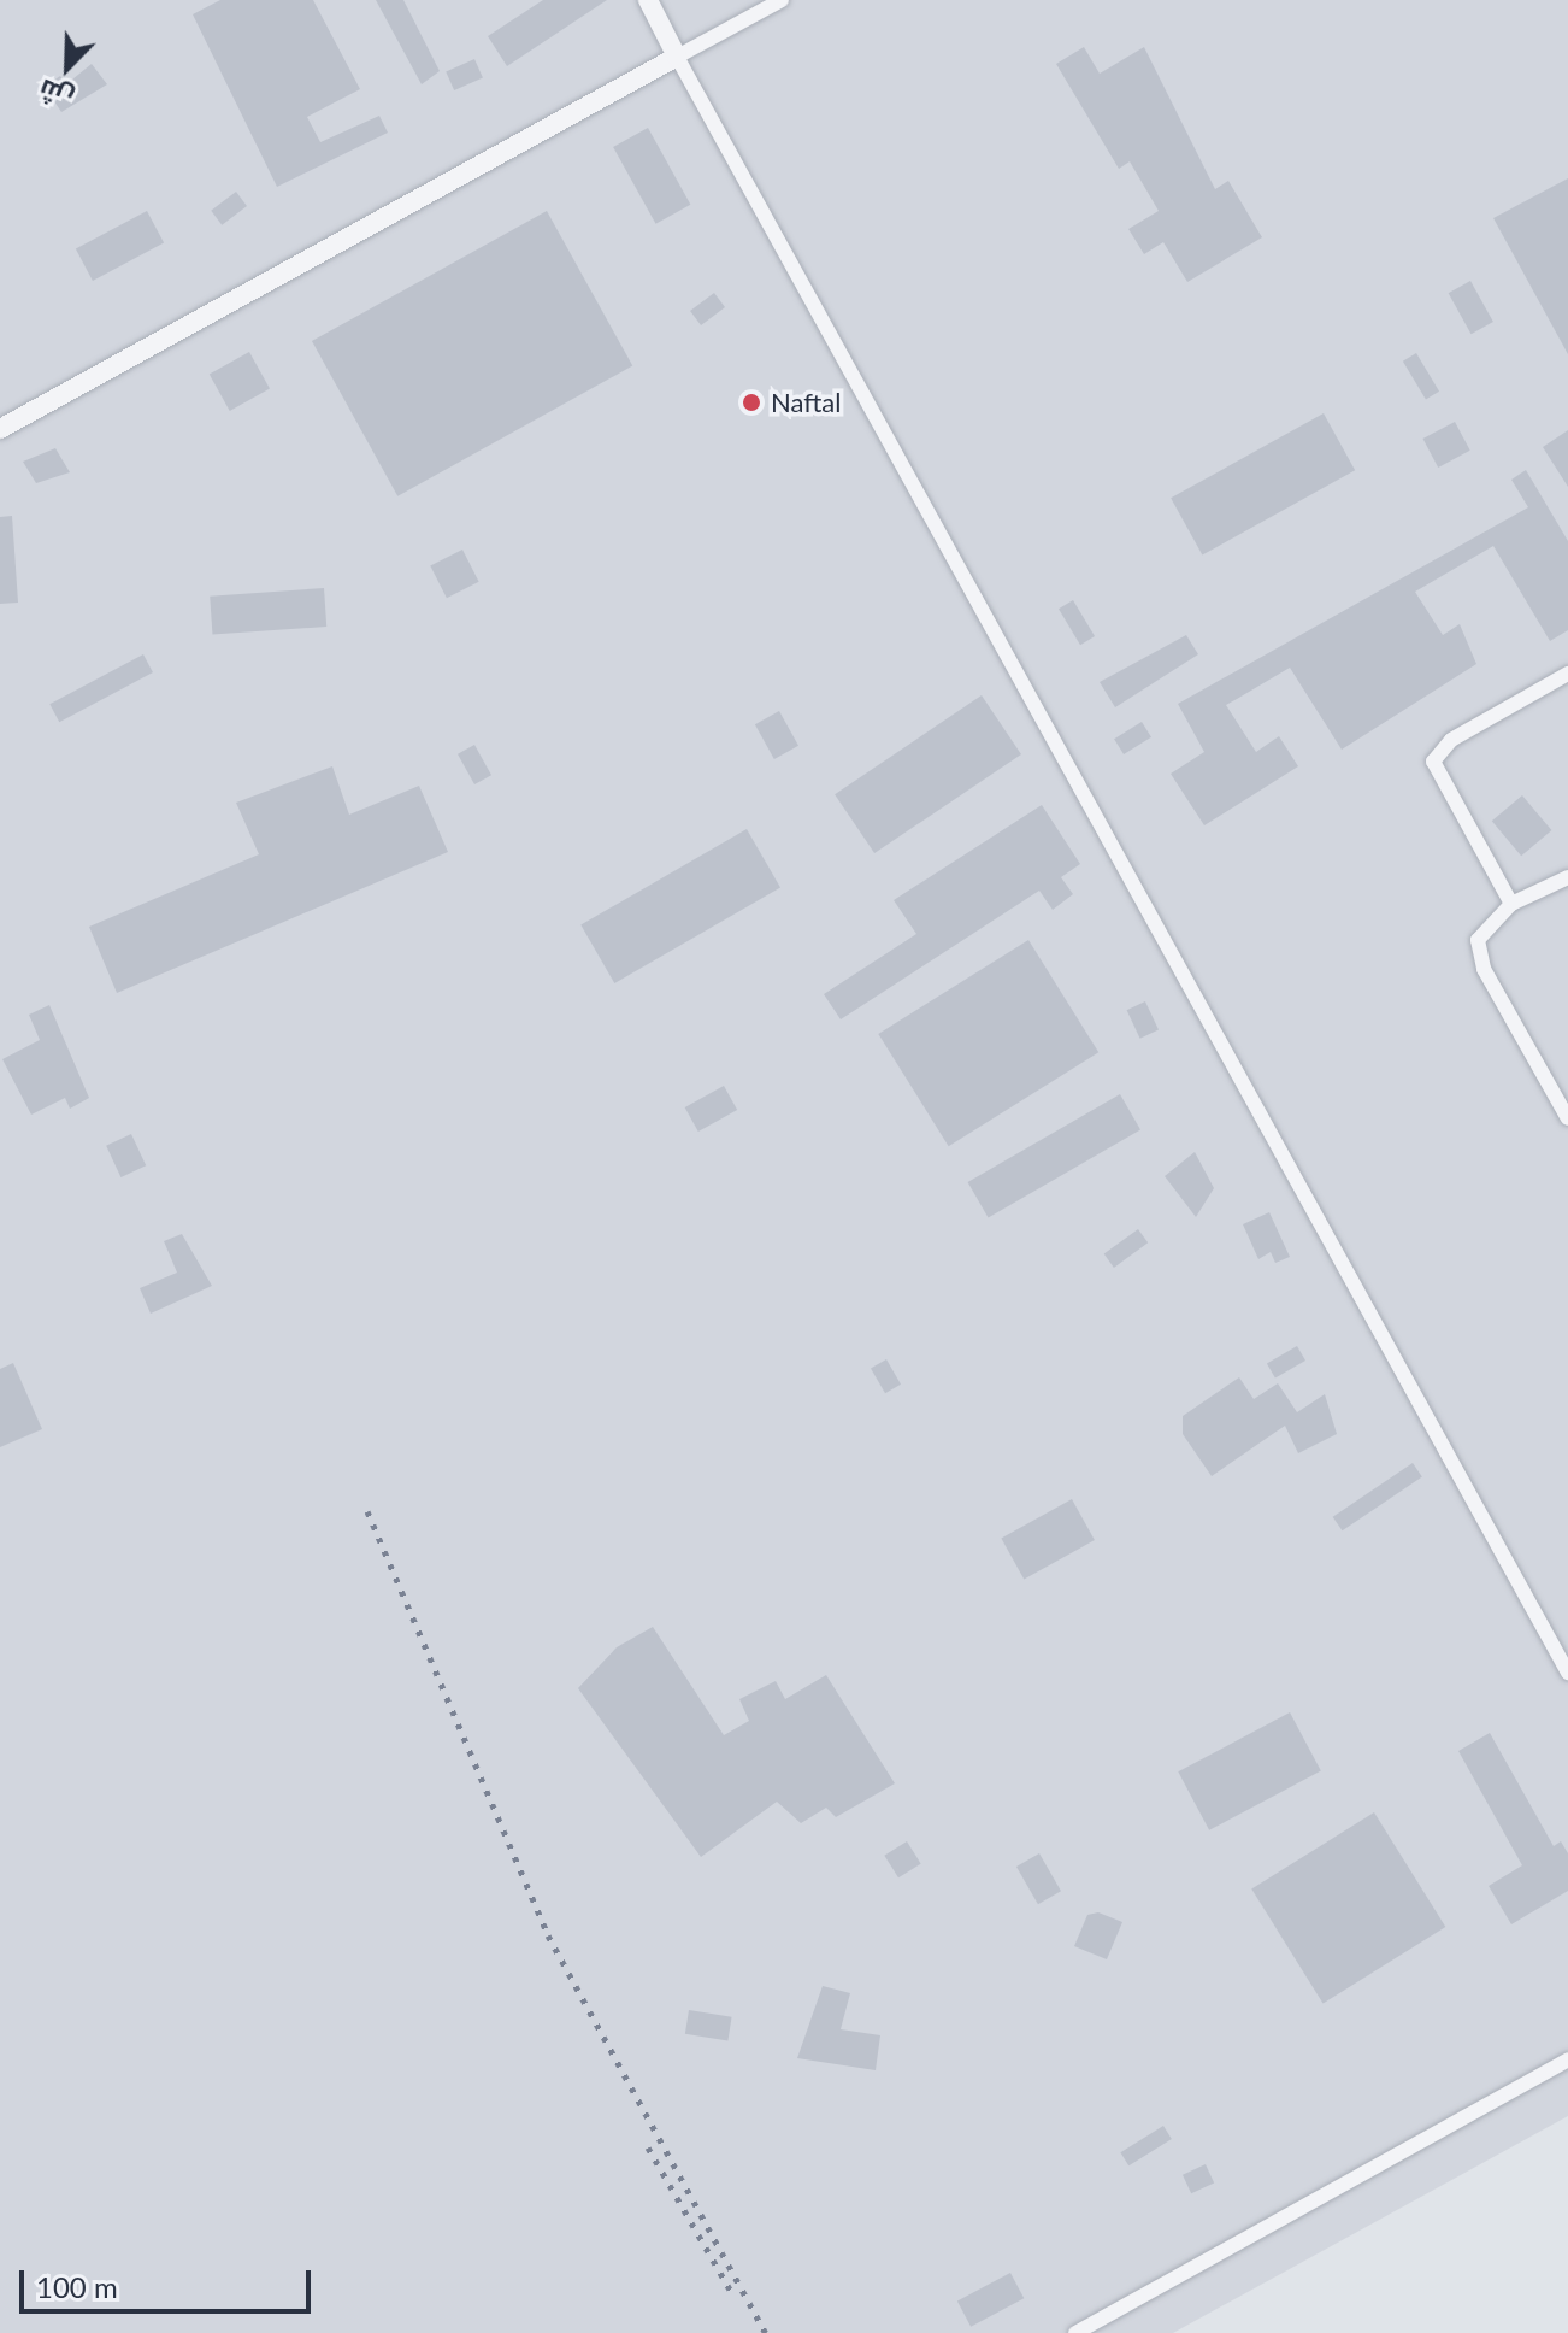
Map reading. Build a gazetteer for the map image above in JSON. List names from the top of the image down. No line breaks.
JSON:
{"places":["Naftal"],"scale_bar":"100 m","north":"bottom left"}
